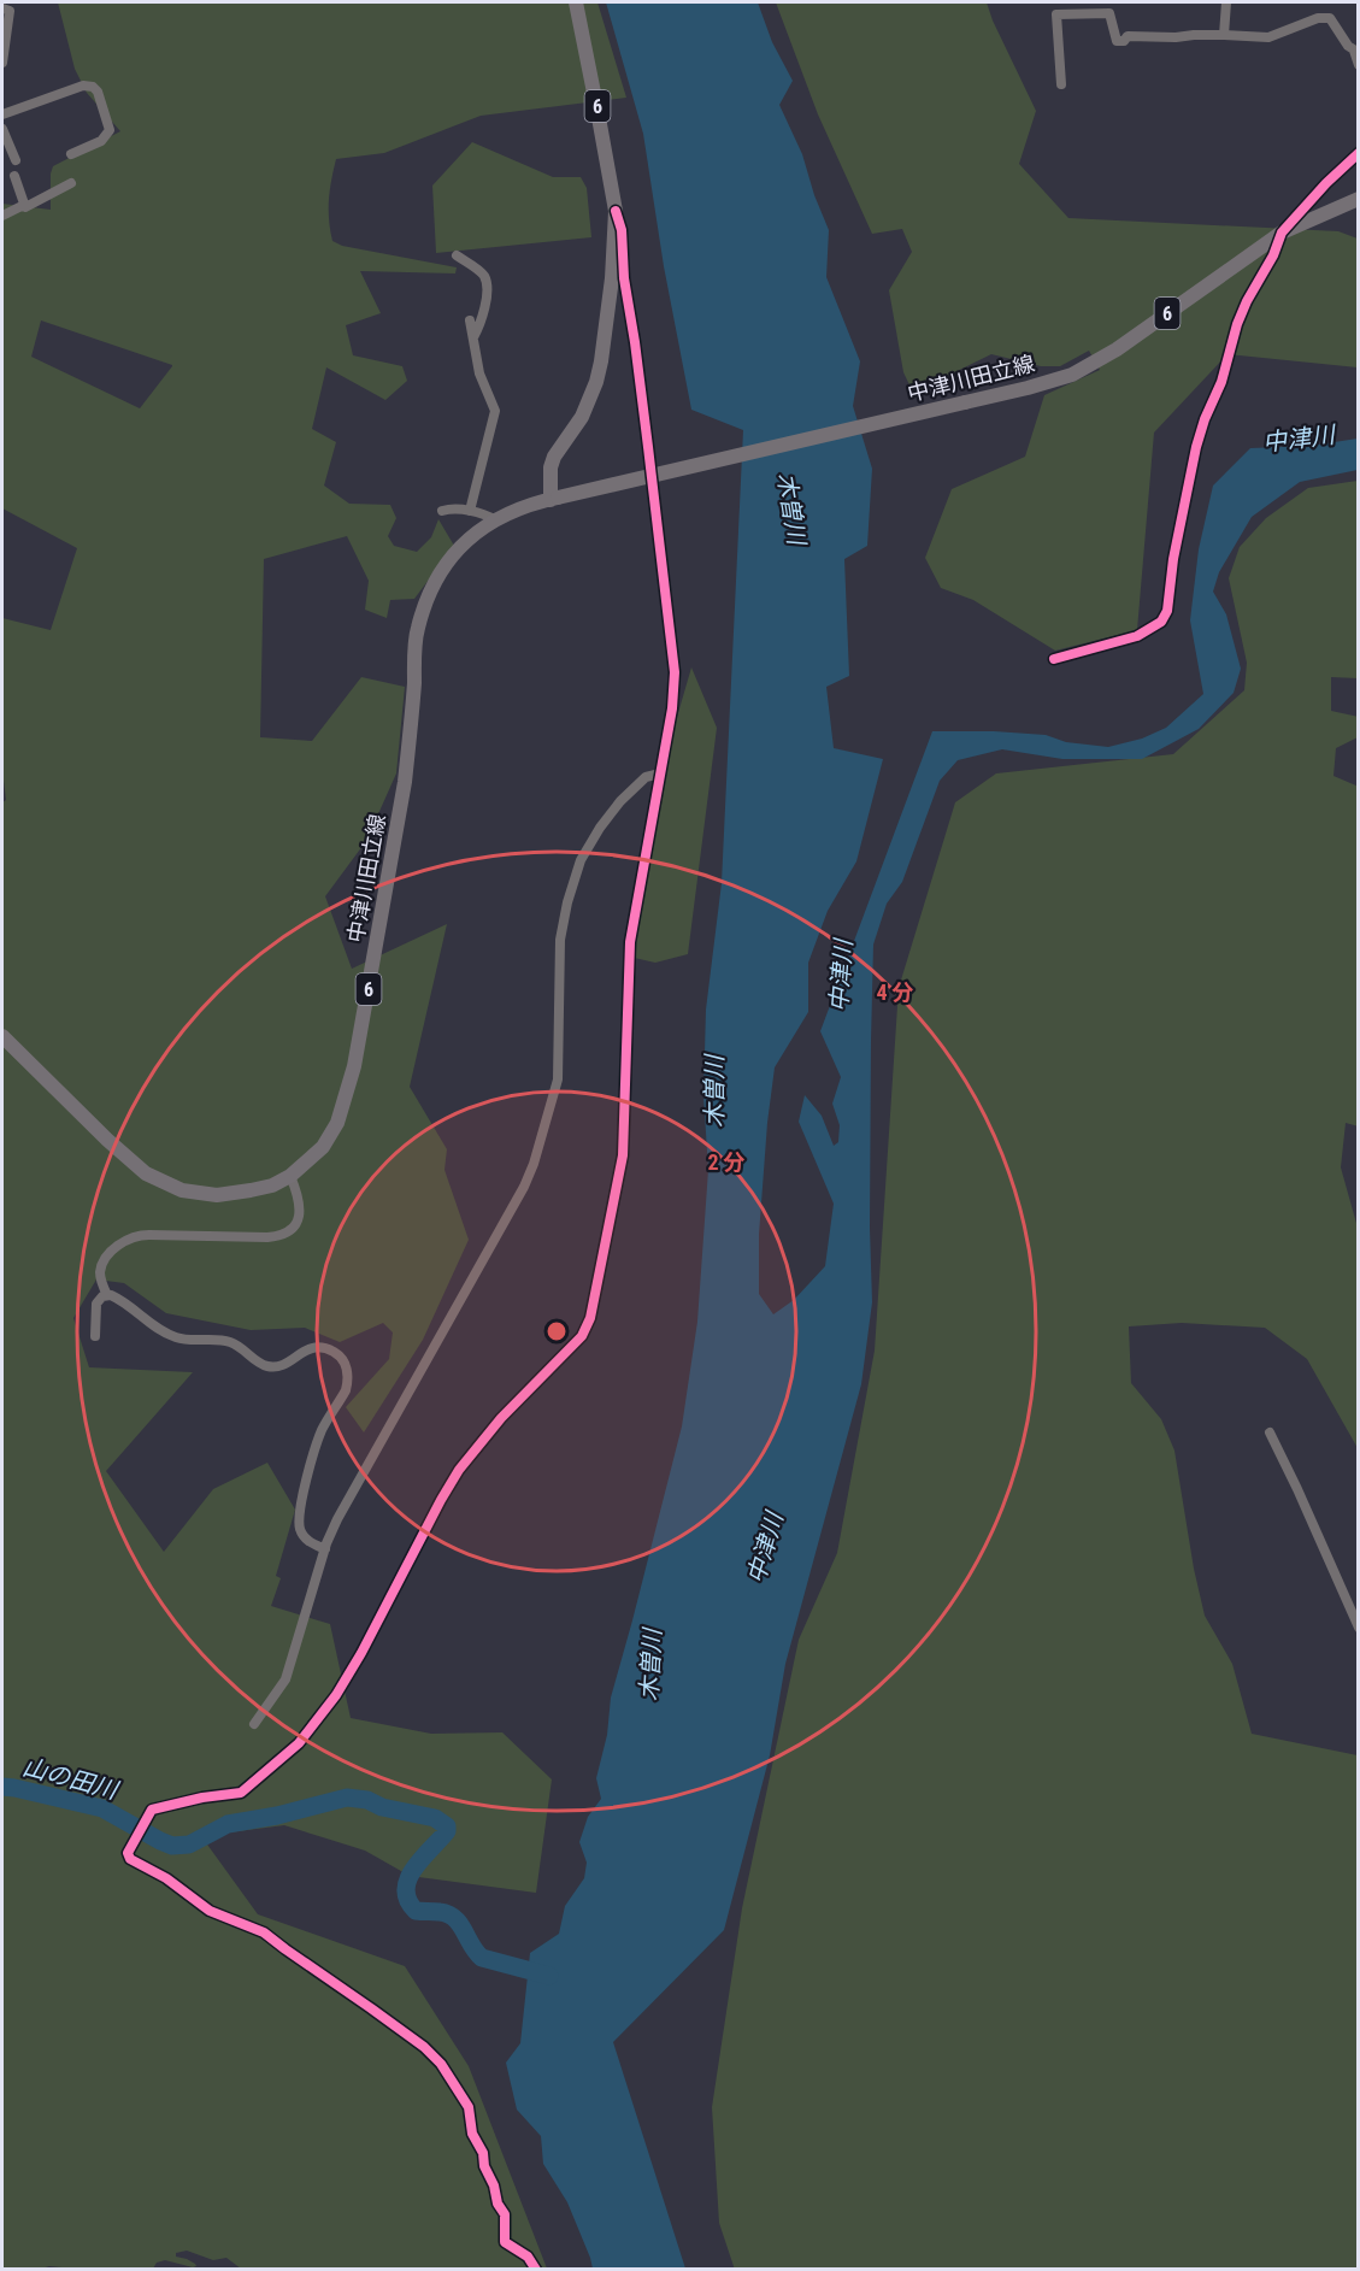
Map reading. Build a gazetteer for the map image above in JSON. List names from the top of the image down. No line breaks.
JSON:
{"streets":{"main road":["6","中津川田立線"]},"crossings":[["6","中津川田立線"]],"water":["中津川","木曽川","山の田川"],"rings":["4 分","2 分"]}
